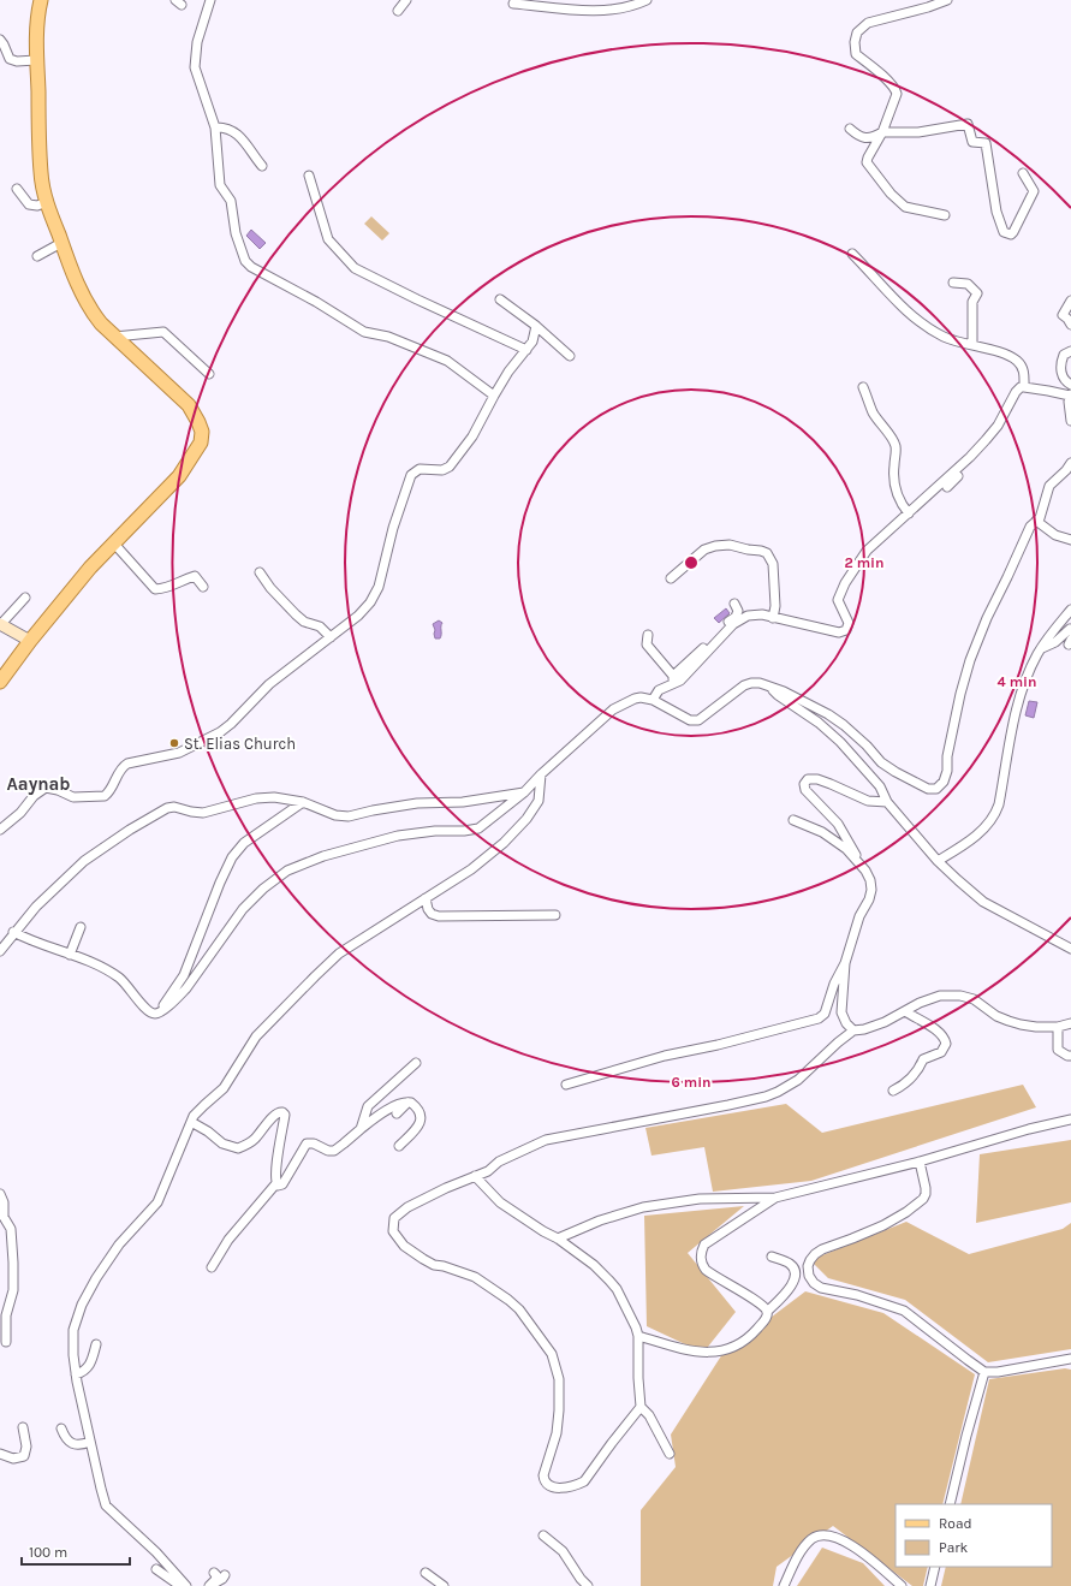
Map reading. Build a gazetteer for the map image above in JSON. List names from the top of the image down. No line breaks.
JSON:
{"districts":["Aaynab"],"places":["St. Elias Church"],"legend":["Road","Park"],"scale_bar":"100 m","rings":["2 min","4 min","6 min"]}
